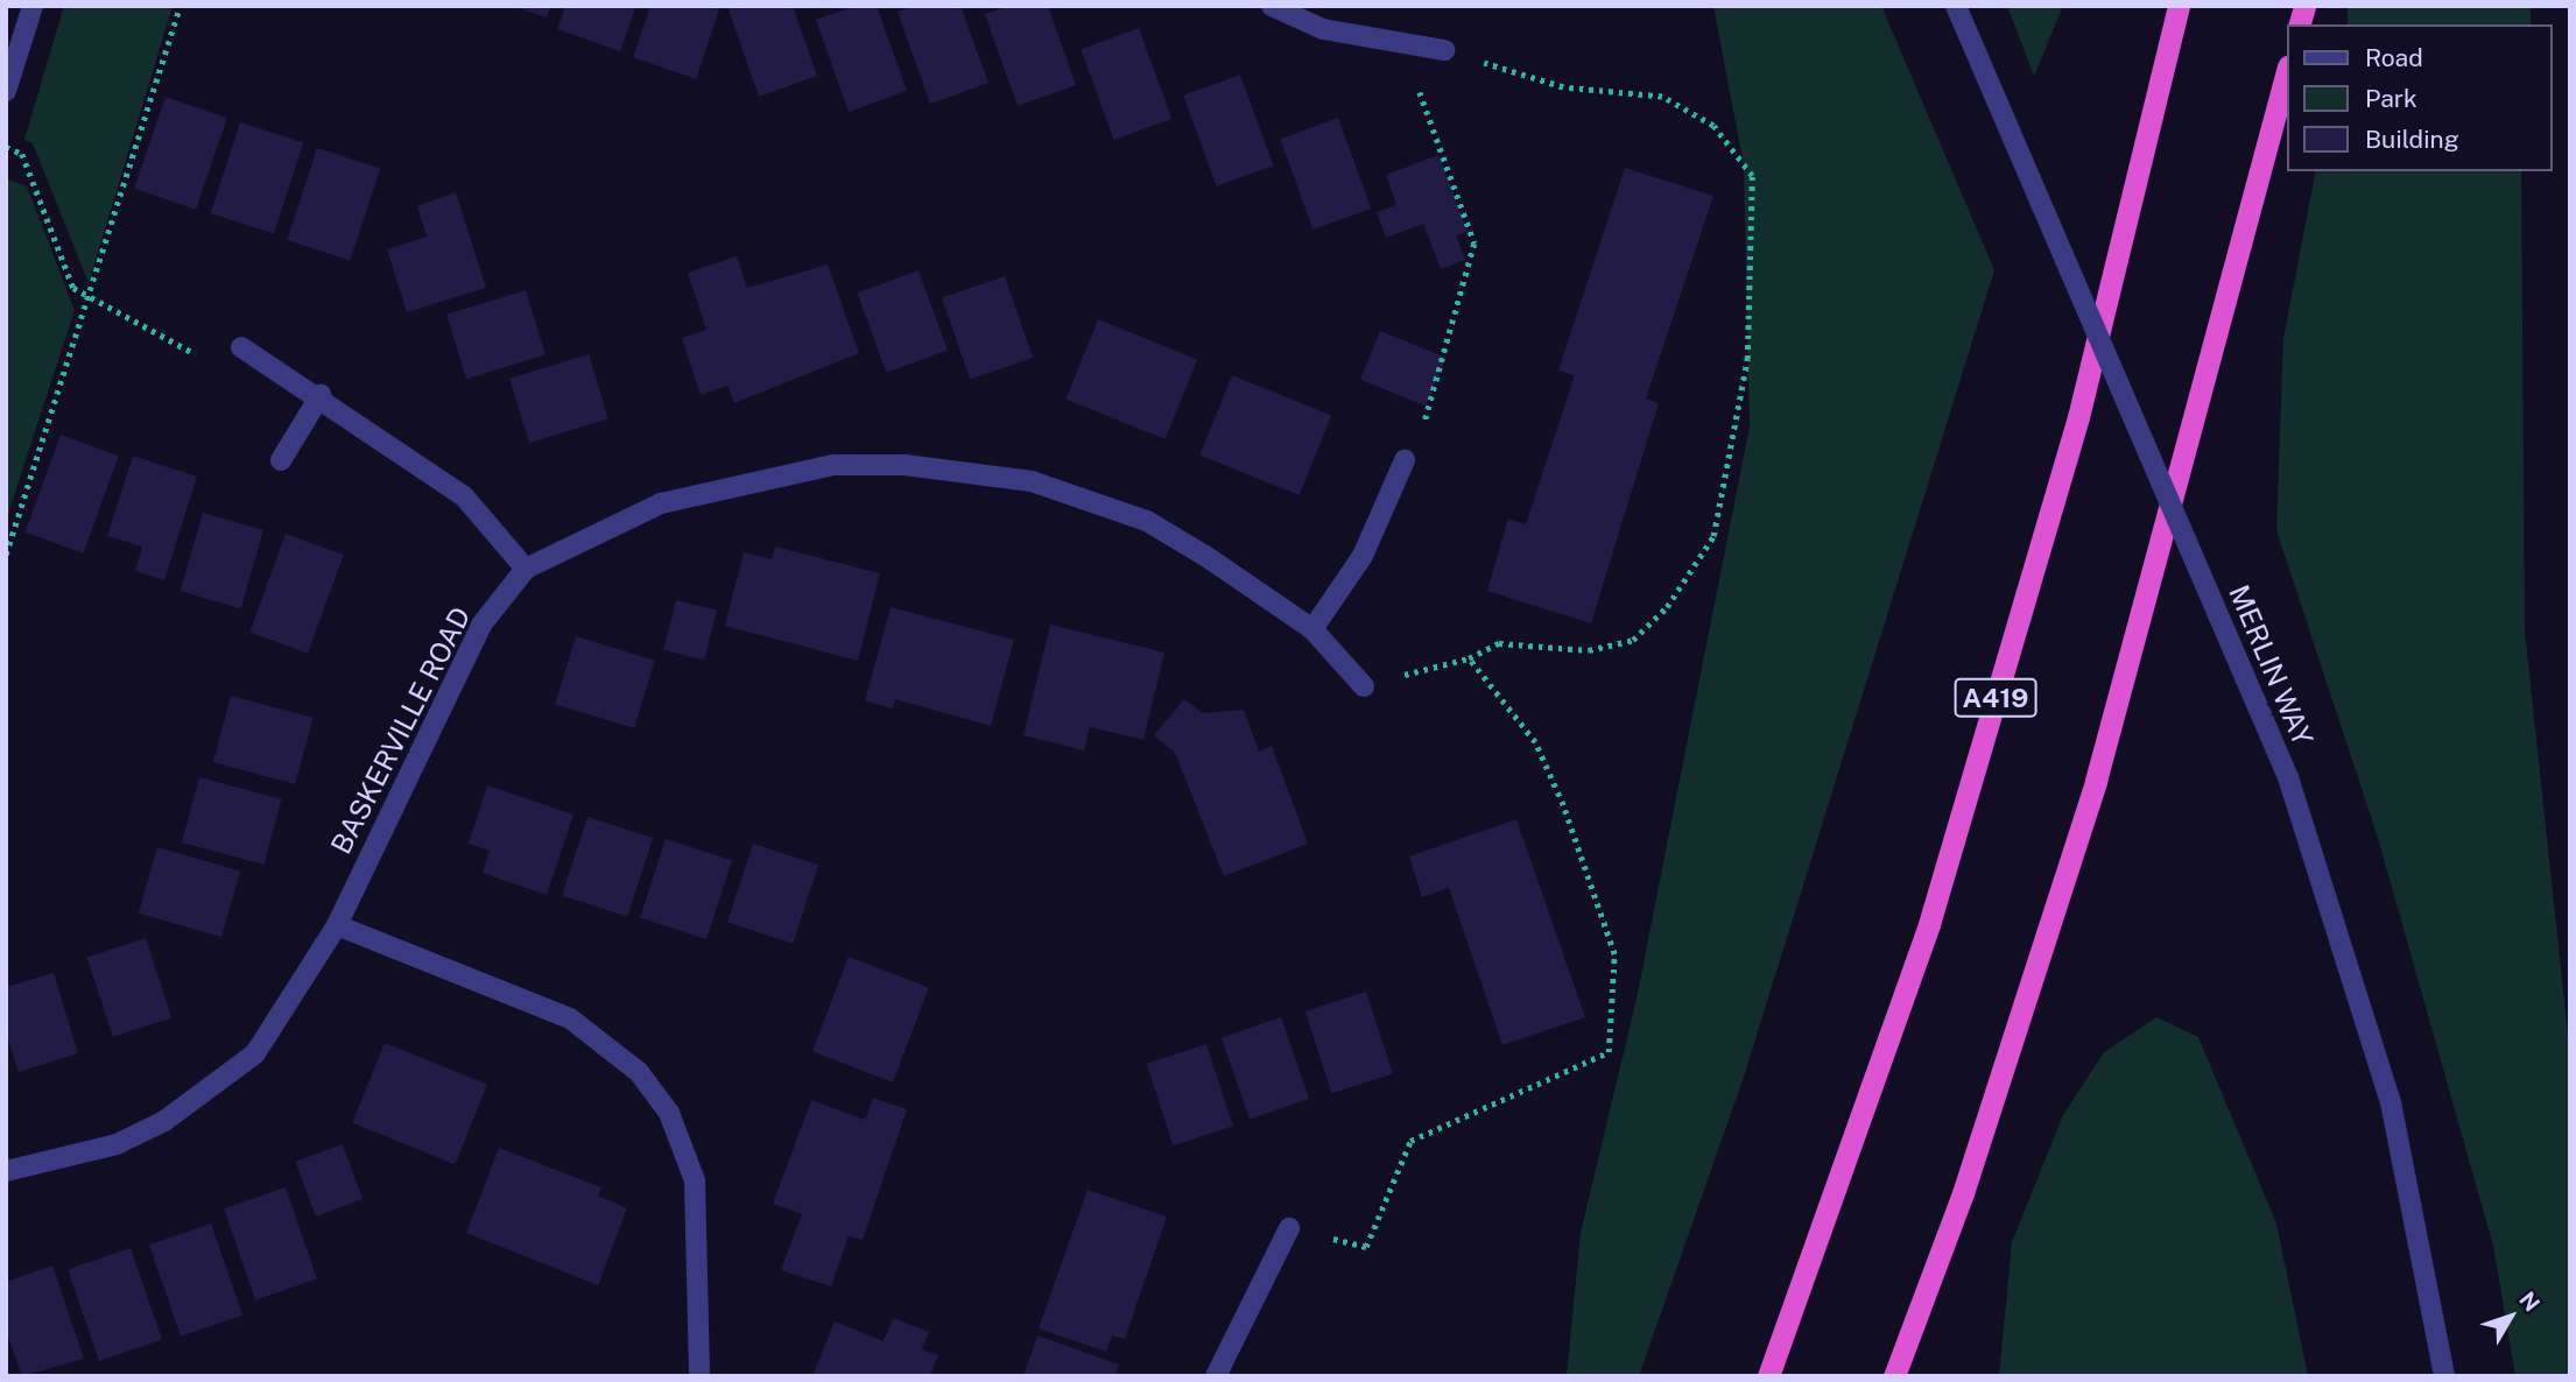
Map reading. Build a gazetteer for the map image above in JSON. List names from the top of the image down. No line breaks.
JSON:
{"streets":{"highway":["A419"],"street":["MERLIN WAY","BASKERVILLE ROAD"]},"legend":["Road","Park","Building"],"north":"top right"}
